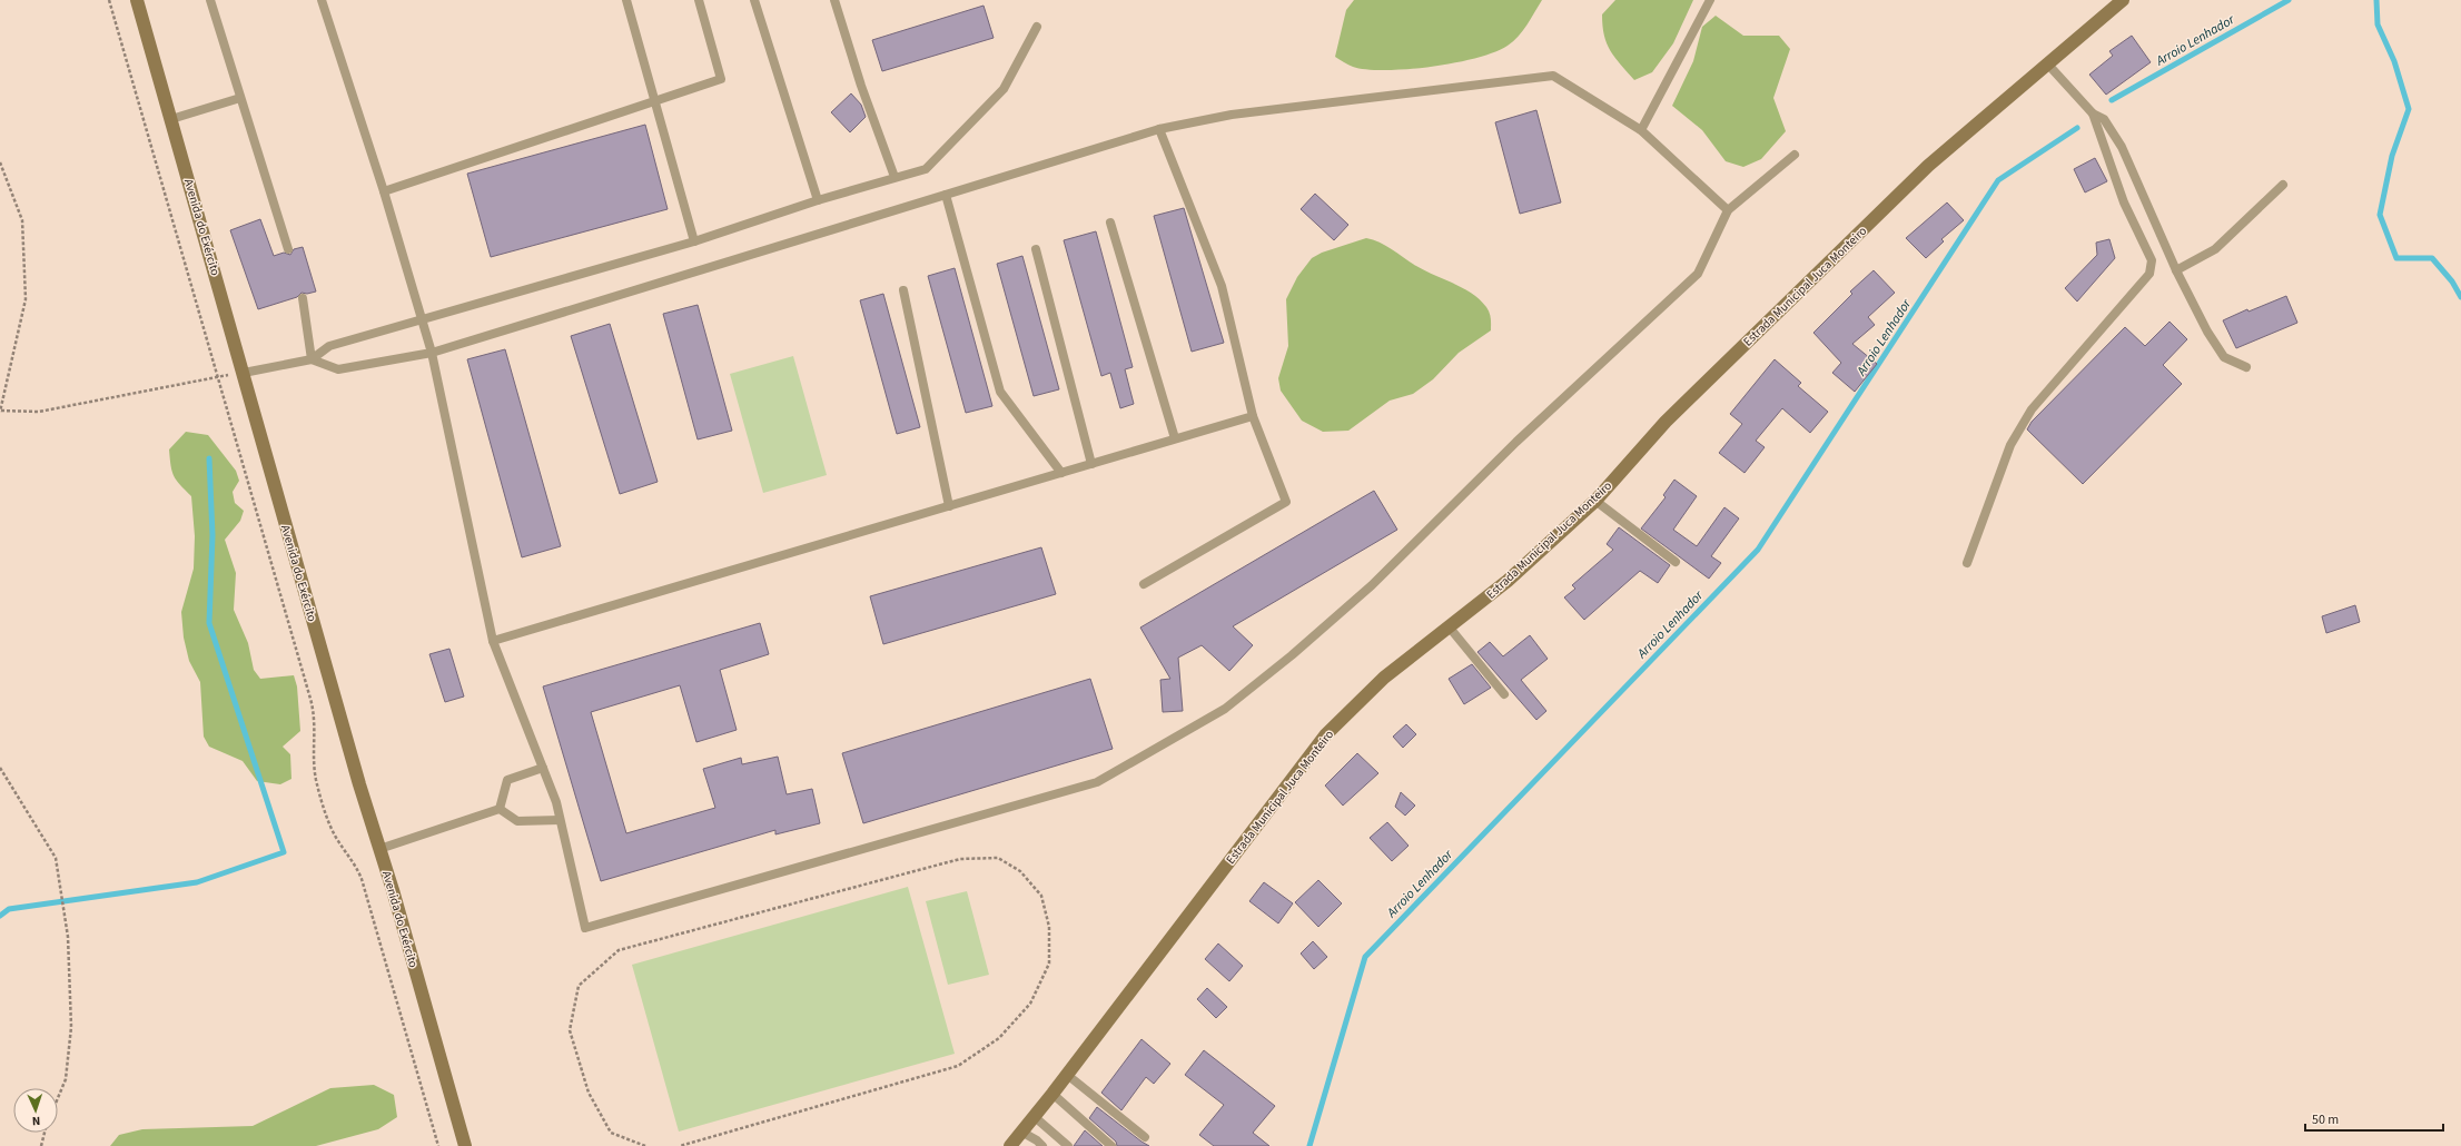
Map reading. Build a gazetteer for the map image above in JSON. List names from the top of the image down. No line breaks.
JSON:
{"streets":{"street":["Avenida do Exército","Estrada Municipal Juca Monteiro"]},"water":["Arroio Lenhador"],"scale_bar":"50 m","north":"bottom"}
